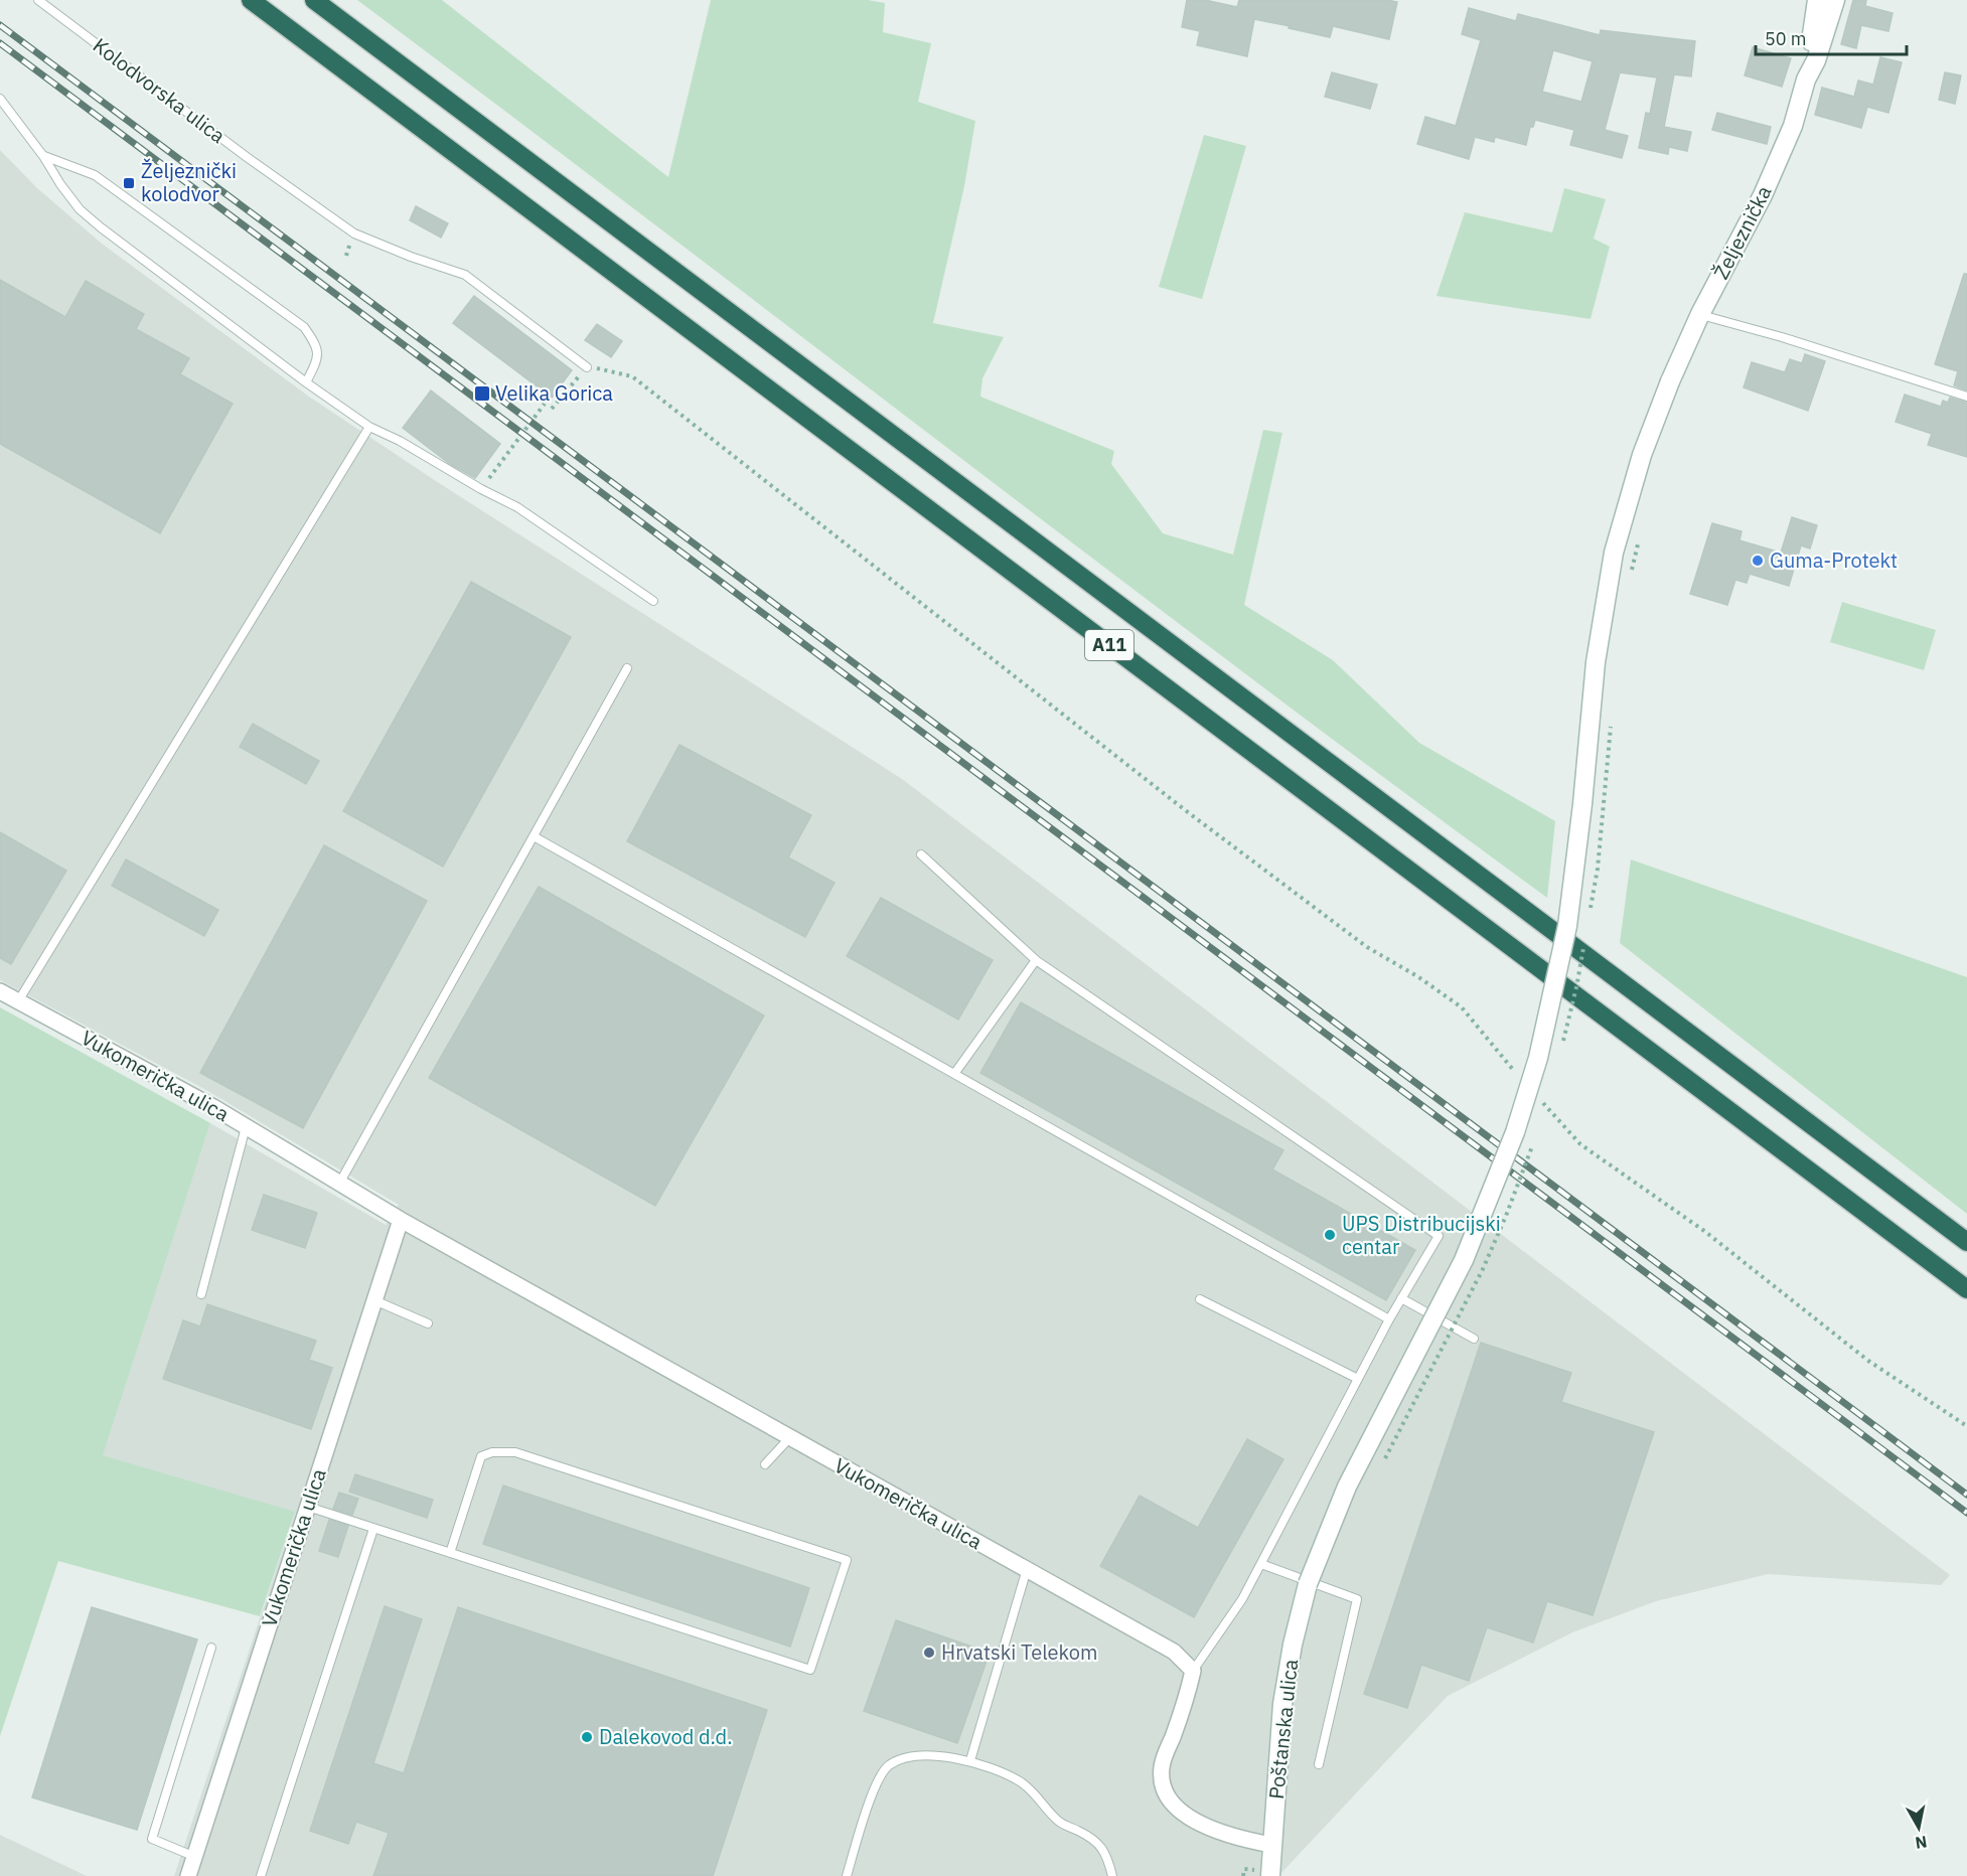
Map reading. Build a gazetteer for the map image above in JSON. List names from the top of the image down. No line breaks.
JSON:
{"streets":{"highway":["A11"],"main road":["Željeznička","Poštanska ulica"],"street":["Vukomerička ulica"],"lane":["Kolodvorska ulica"]},"crossings":[["Željeznička","Poštanska ulica"]],"places":{"transit":["Željeznički kolodvor","Velika Gorica"],"other":["Guma-Protekt","UPS Distribucijski centar","Hrvatski Telekom","Dalekovod d.d."]},"scale_bar":"50 m","north":"bottom"}
